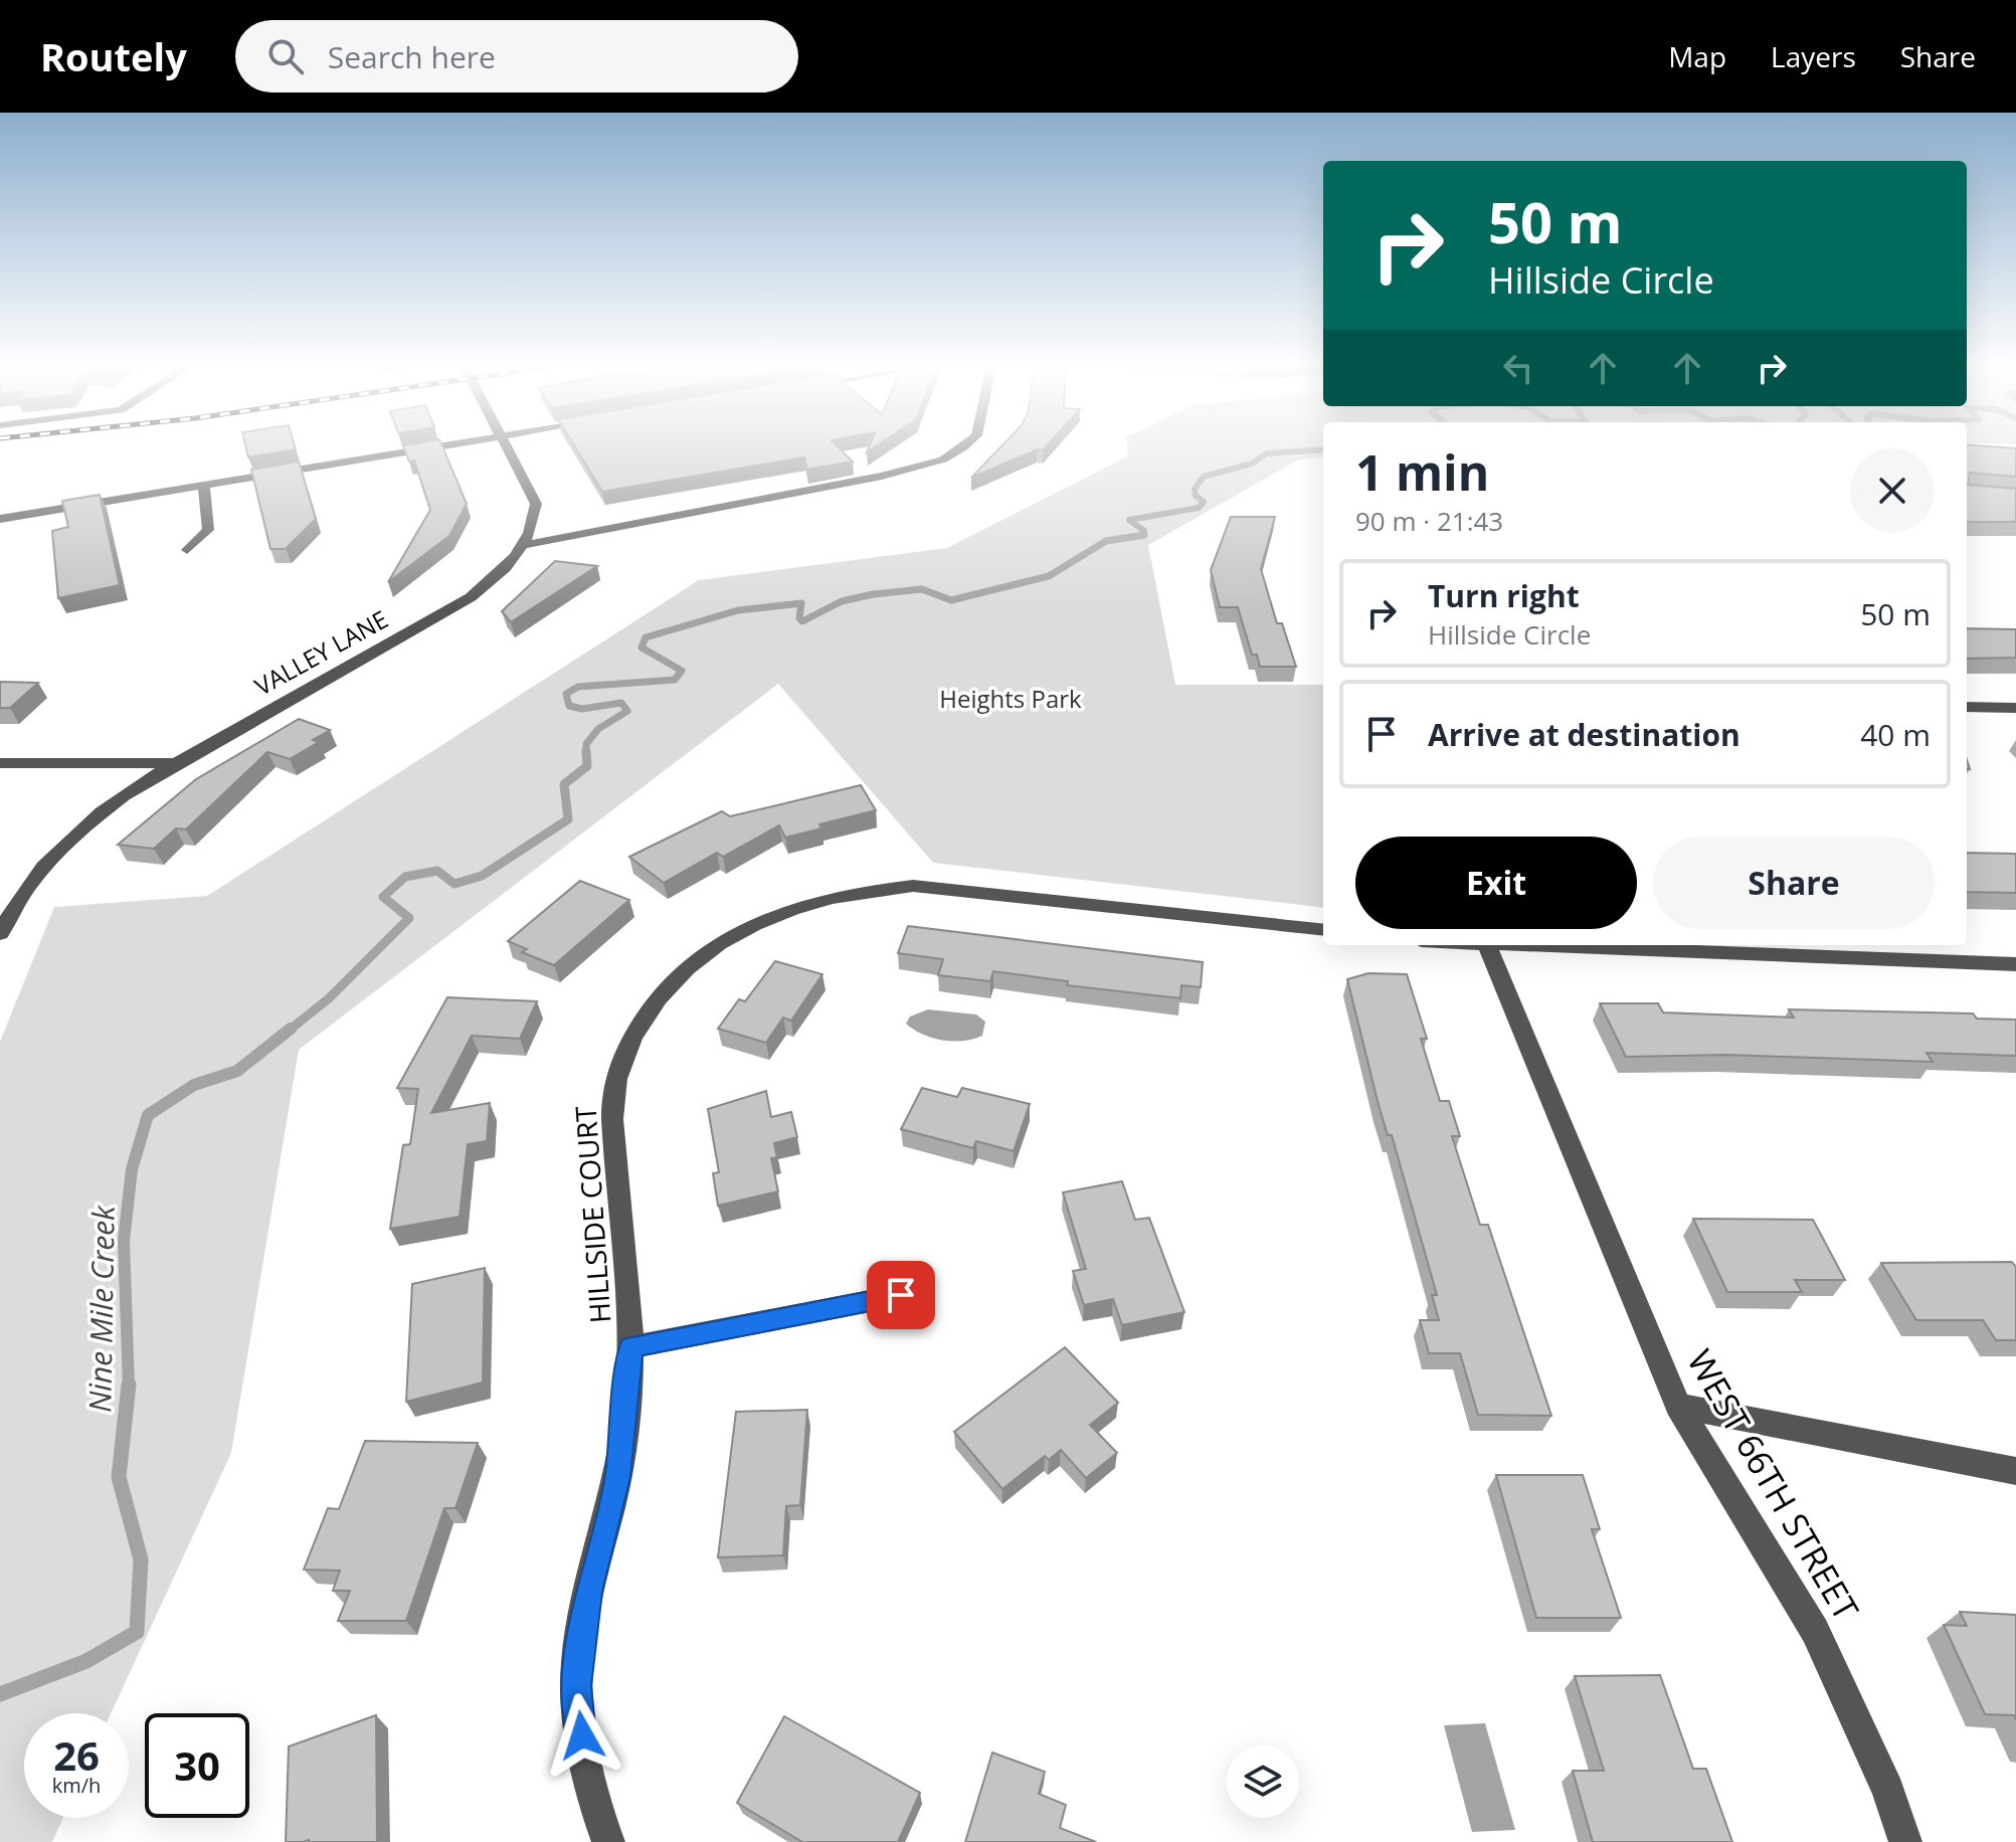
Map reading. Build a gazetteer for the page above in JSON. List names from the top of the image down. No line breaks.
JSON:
{"streets":{"street":["VALLEY LANE","HILLSIDE COURT","WEST 66TH STREET"]},"water":["Nine Mile Creek"],"parks":["Heights Park"],"page":{"header":"Routely","search":"Search here","nav":["Map","Layers","Share"],"turn":["50 m","Hillside Circle"],"heading":["1 min","90 m · 21:43"],"list":[{"name":"Turn right","note":"Hillside Circle","value":"50 m"},{"name":"Arrive at destination","value":"40 m"}],"buttons":["Exit","Share"],"speed":"26 km/h","limit":"30"}}
